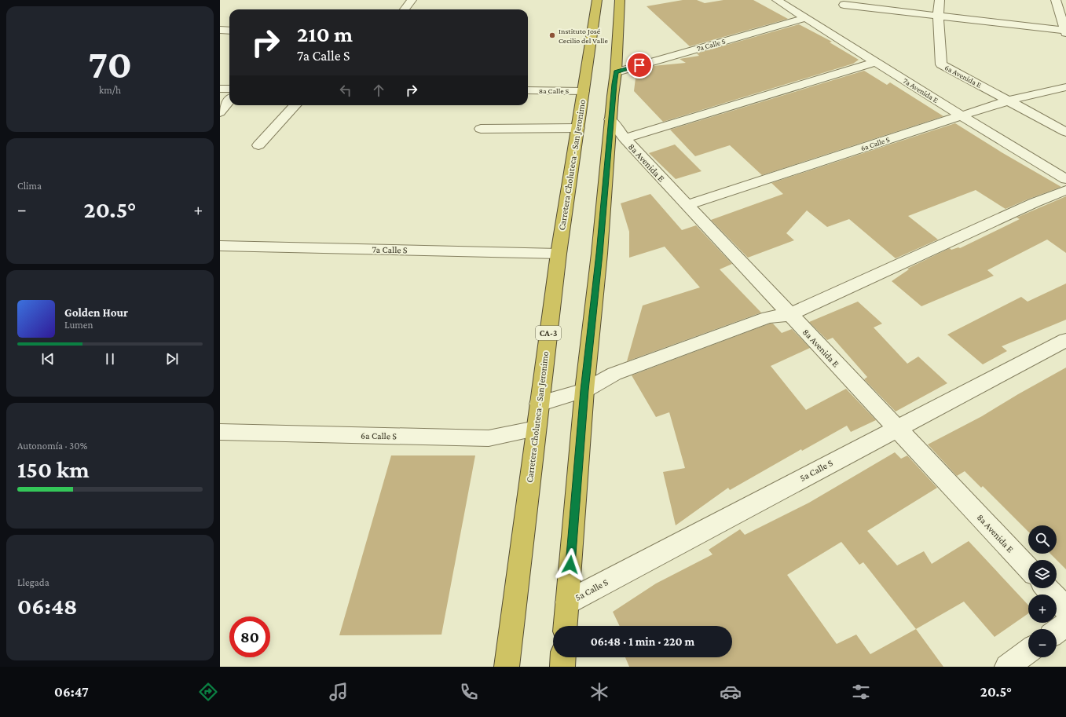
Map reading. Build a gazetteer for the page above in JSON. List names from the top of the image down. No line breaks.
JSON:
{"streets":{"highway":["Carretera Choluteca - San Jeronimo","CA-3"],"street":["7a Calle S","6a Avenida E","8a Calle S","7a Avenida E","6a Calle S","8a Avenida E","5a Calle S"]},"crossings":[["7a Calle S","7a Avenida E"],["7a Calle S","Carretera Choluteca - San Jeronimo"],["6a Avenida E","6a Calle S"],["8a Calle S","Carretera Choluteca - San Jeronimo"],["7a Avenida E","6a Calle S"],["6a Calle S","8a Avenida E"],["6a Calle S","Carretera Choluteca - San Jeronimo"],["8a Avenida E","5a Calle S"]],"places":["Instituto José Cecilio del Valle"],"page":{"tile":[["70","km/h"],"Clima",["Autonomía · 30%","150 km"],["Llegada","06:48"]],"turn":["210 m","7a Calle S"],"heat":["−","20.5°","+"],"song":["Golden Hour","Lumen"],"map_buttons":["+","−"],"limit":"80","trip":"06:48 · 1 min · 220 m","tabs":["06:47","20.5°"]}}
